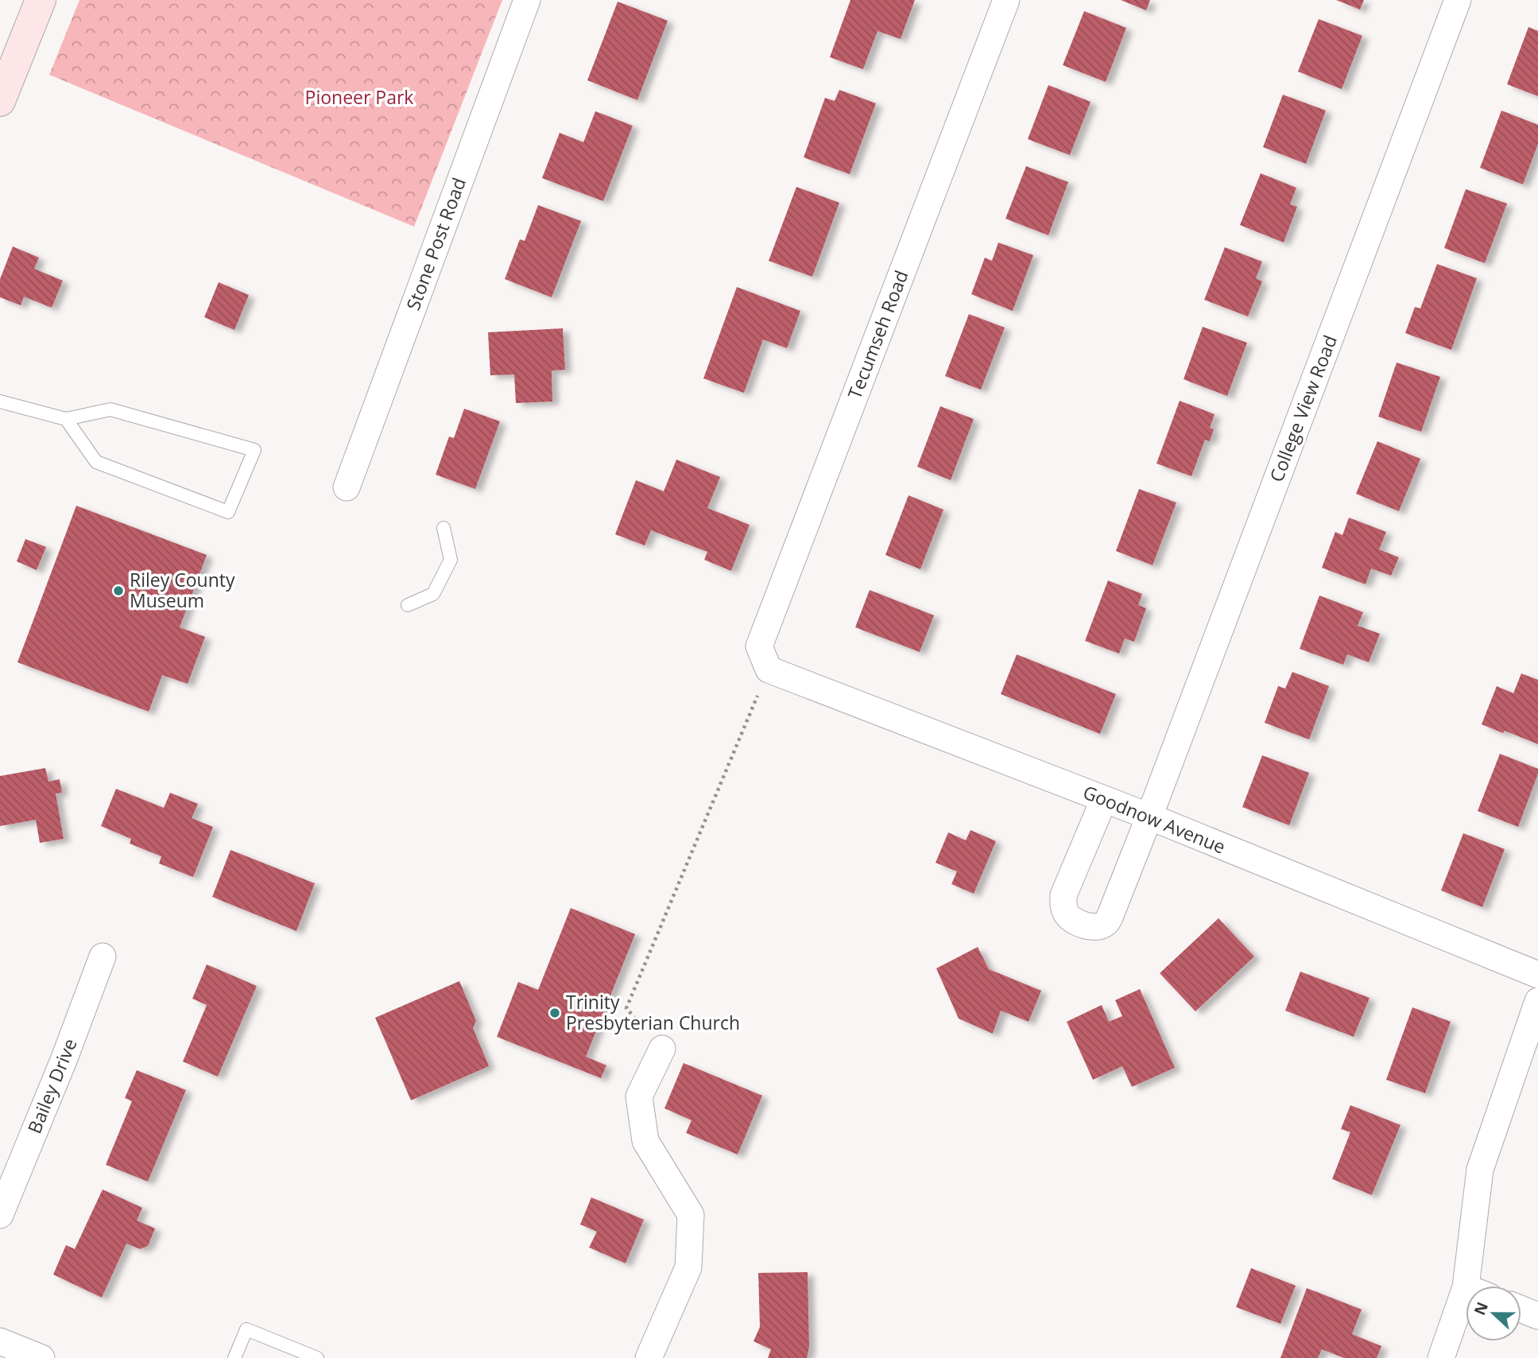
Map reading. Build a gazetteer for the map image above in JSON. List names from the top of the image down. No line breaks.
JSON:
{"streets":{"street":["Stone Post Road","Tecumseh Road","College View Road","Goodnow Avenue","Bailey Drive"]},"crossings":[["Tecumseh Road","Goodnow Avenue"],["College View Road","Goodnow Avenue"]],"parks":["Pioneer Park"],"places":["Riley County Museum","Trinity Presbyterian Church"],"north":"left"}
